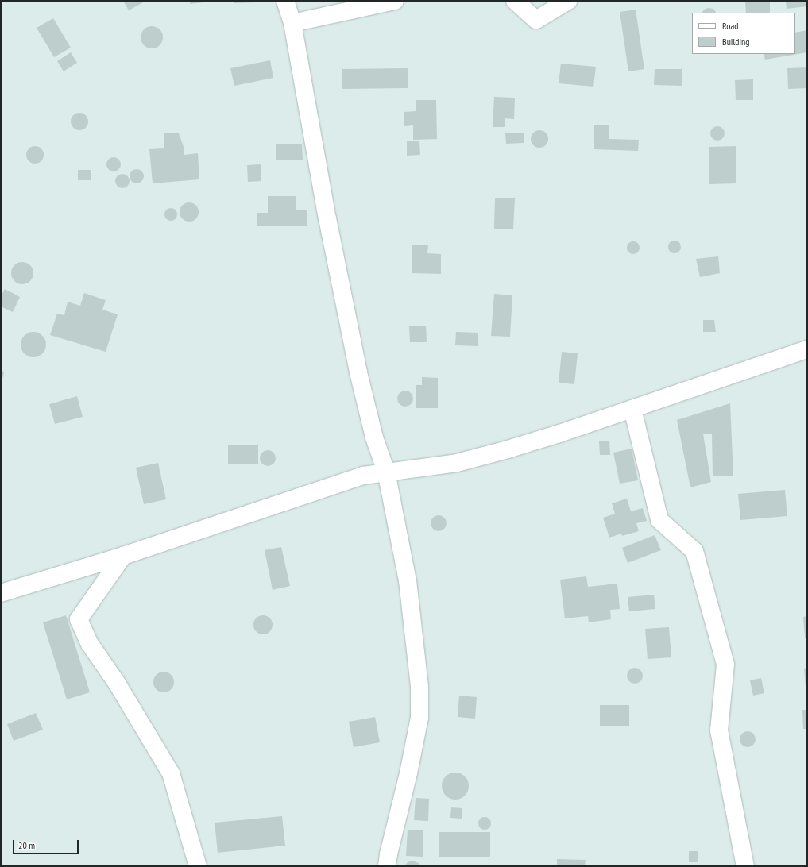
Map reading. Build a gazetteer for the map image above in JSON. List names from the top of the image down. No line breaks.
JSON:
{"legend":["Road","Building"],"scale_bar":"20 m"}
